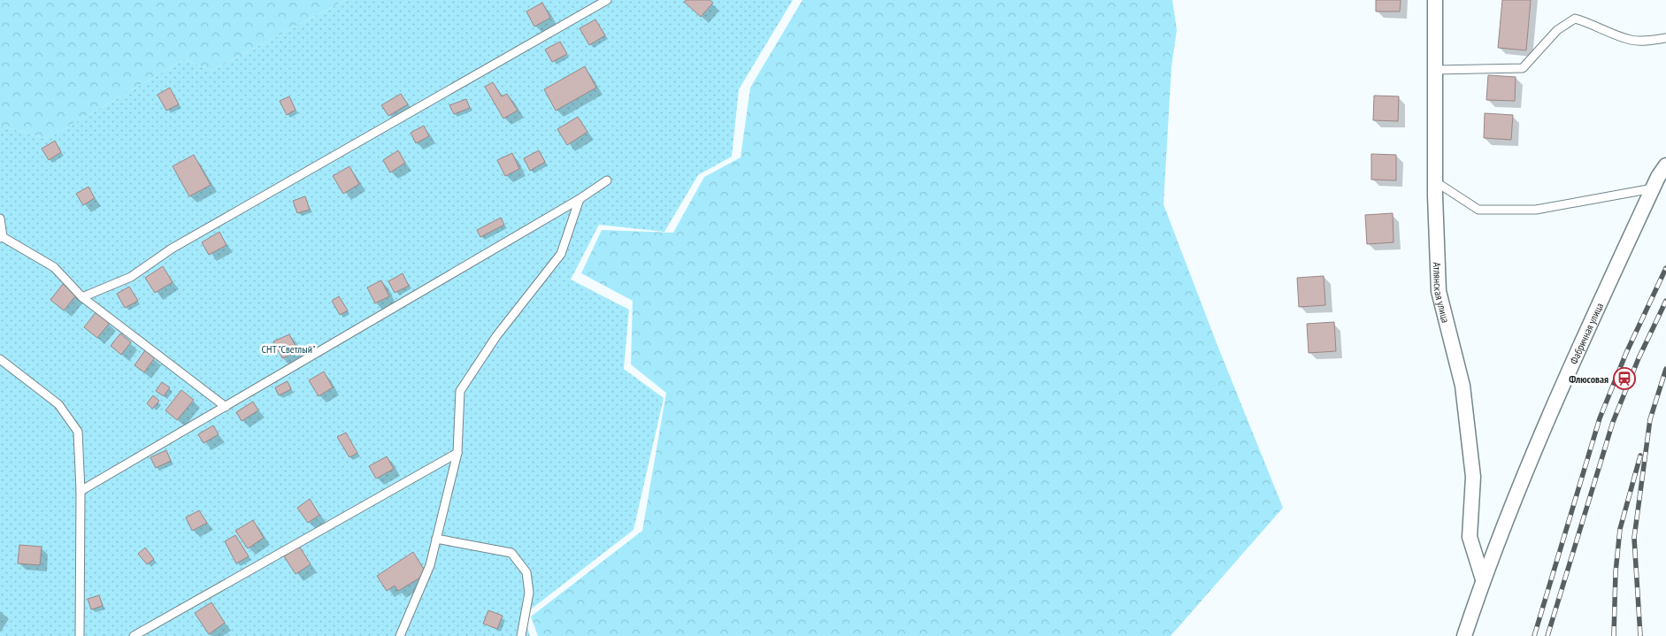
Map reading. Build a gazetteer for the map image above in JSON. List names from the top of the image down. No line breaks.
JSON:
{"streets":{"street":["Атлянская улица","Фабричная улица"]},"crossings":[["Атлянская улица","Фабричная улица"]],"parks":["СНТ \"Светлый\""],"places":{"station":["Флюсовая"]}}
